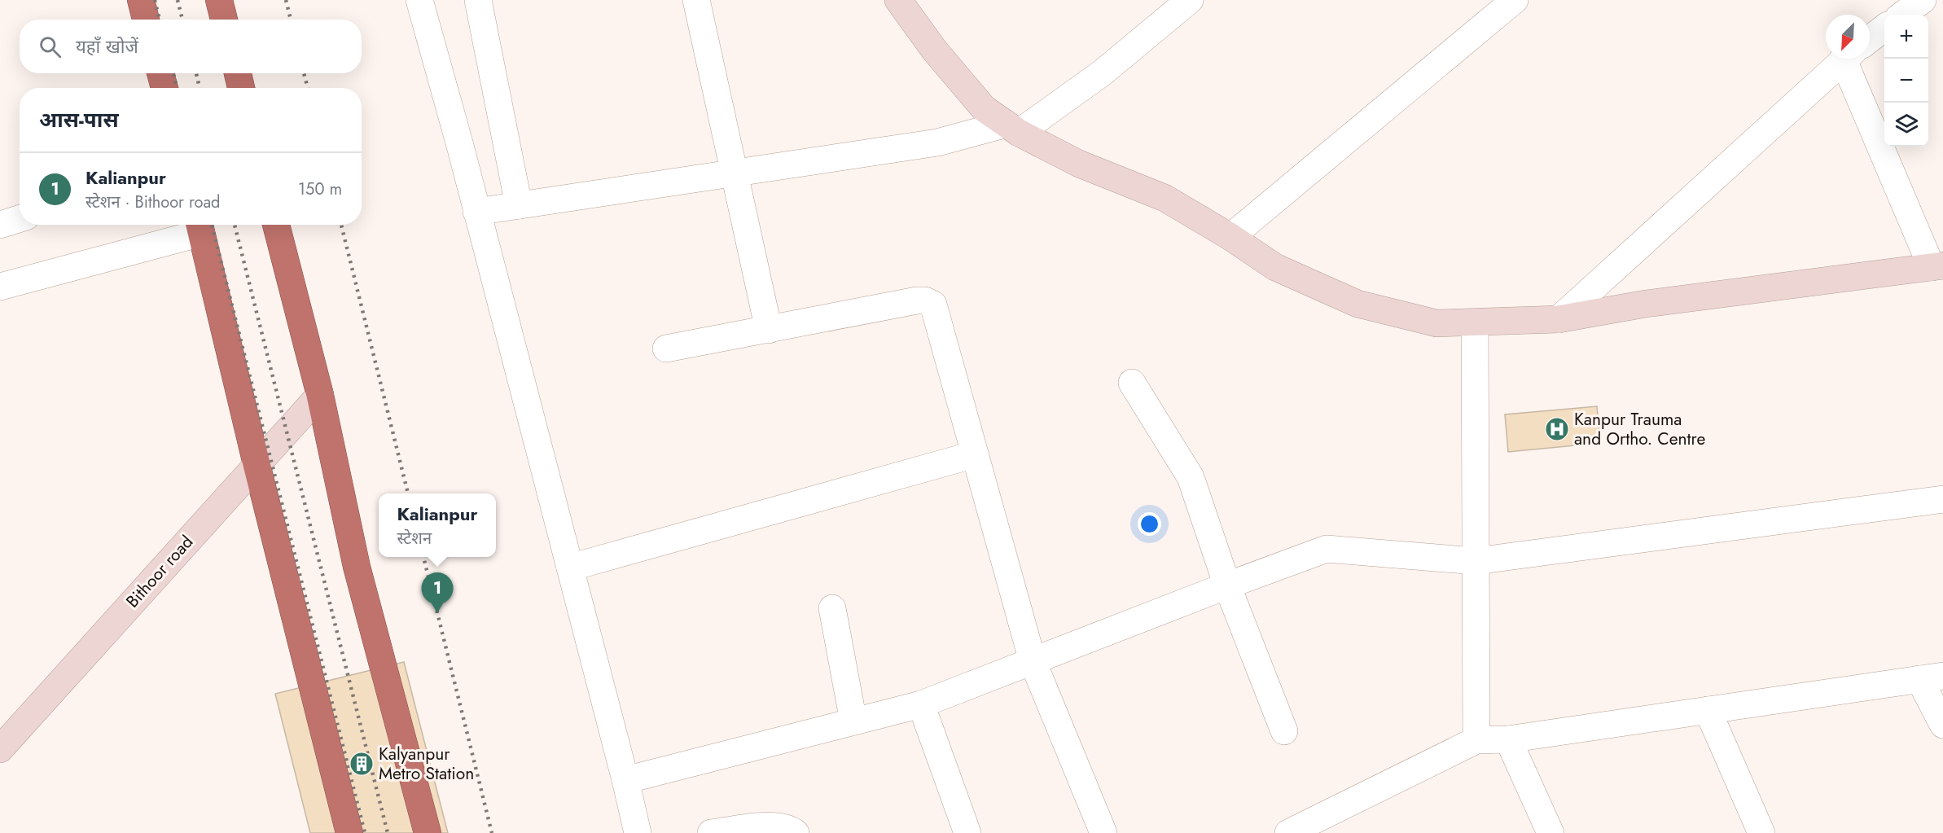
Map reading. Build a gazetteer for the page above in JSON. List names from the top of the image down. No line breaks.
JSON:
{"streets":{"street":["Bithoor road"]},"places":{"hospital":["Kanpur Trauma and Ortho. Centre"],"building":["Kalyanpur Metro Station"]},"north":"bottom left","page":{"map_buttons":["+","−"],"search":"यहाँ खोजें","heading":"आस-पास","list":[{"mark":"1","name":"Kalianpur","note":"स्टेशन · Bithoor road","value":"150 m"}],"popup":["Kalianpur","स्टेशन"],"pins":"1"}}
